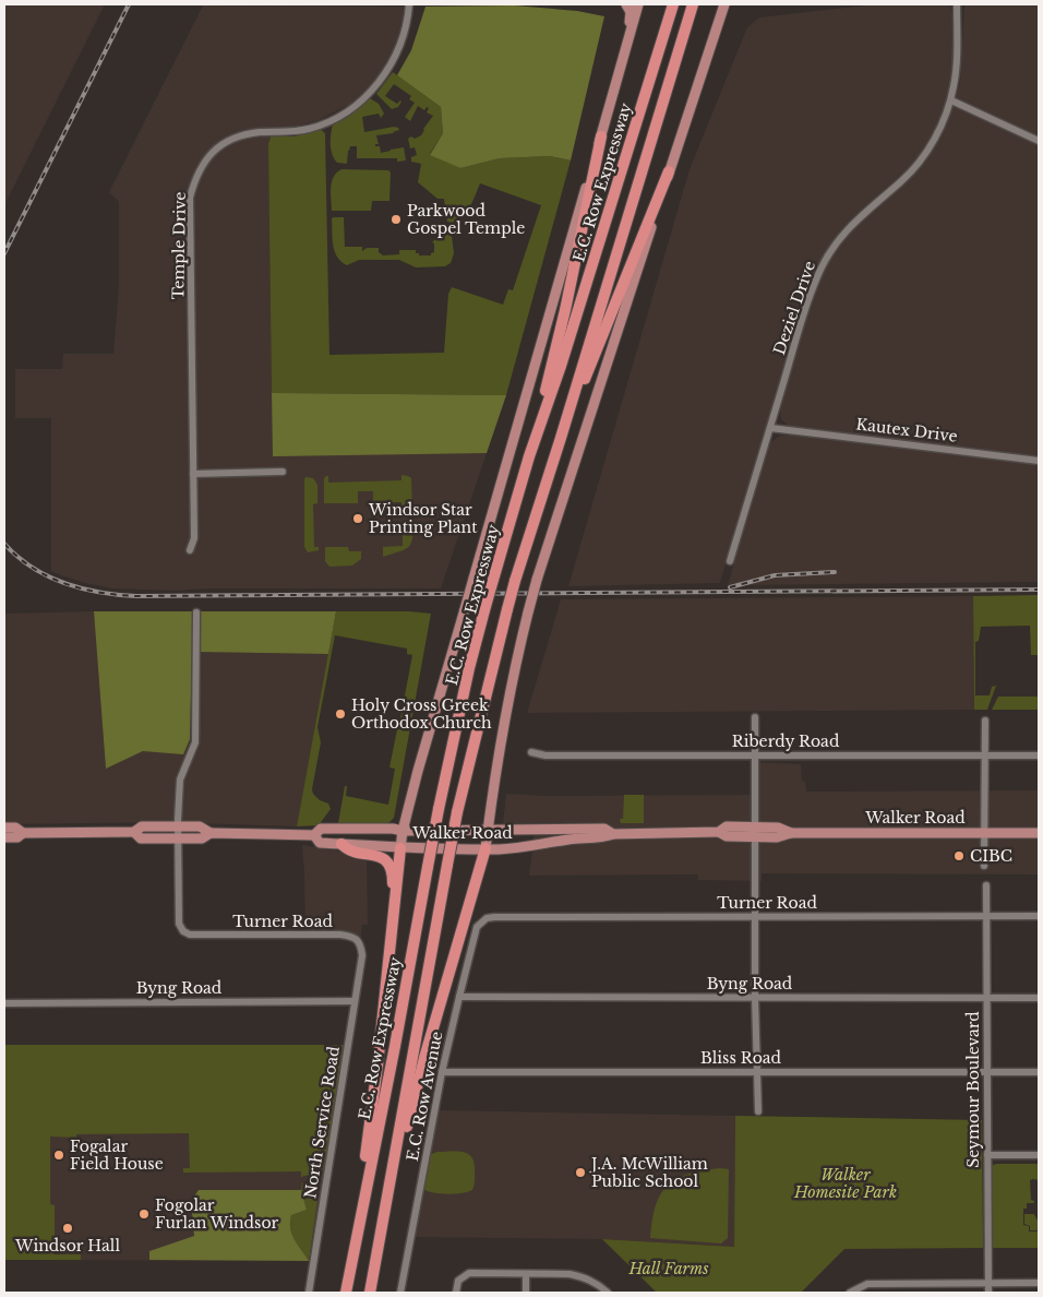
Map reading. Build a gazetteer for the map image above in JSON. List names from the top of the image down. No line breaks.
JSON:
{"streets":{"highway":["E.C. Row Expressway"],"main road":["Walker Road"],"street":["Temple Drive","Deziel Drive","Kautex Drive","Riberdy Road","Turner Road","Byng Road","Bliss Road","Seymour Boulevard","E.C. Row Avenue","North Service Road"]},"crossings":[["Deziel Drive","Kautex Drive"],["Walker Road","Turner Road"],["Turner Road","Seymour Boulevard"],["Turner Road","E.C. Row Avenue"],["Turner Road","North Service Road"],["Byng Road","Seymour Boulevard"],["Byng Road","E.C. Row Avenue"],["Byng Road","North Service Road"],["Bliss Road","Seymour Boulevard"],["Bliss Road","E.C. Row Avenue"]],"parks":["Walker Homesite Park","Hall Farms"],"places":["Parkwood Gospel Temple","Windsor Star Printing Plant","Holy Cross Greek Orthodox Church","CIBC","Fogalar Field House","J.A. McWilliam Public School","Fogolar Furlan Windsor","Windsor Hall"]}
